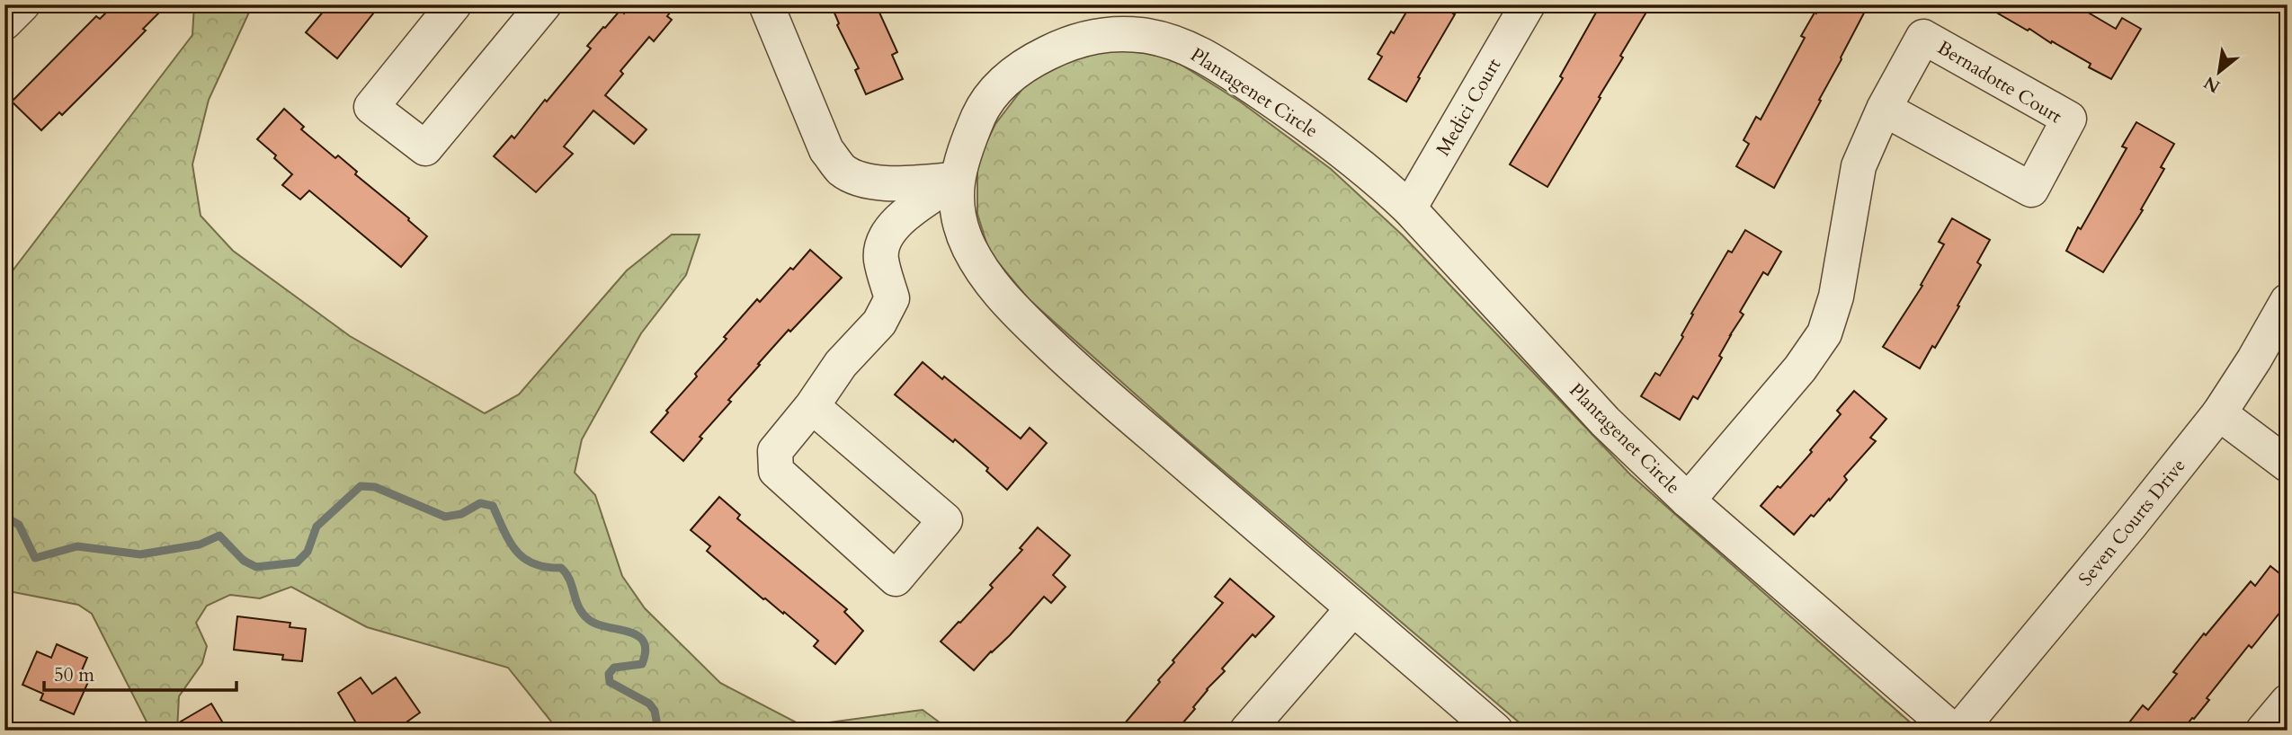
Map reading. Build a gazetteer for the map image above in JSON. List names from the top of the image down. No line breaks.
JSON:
{"streets":{"street":["Bernadotte Court","Plantagenet Circle","Medici Court","Seven Courts Drive"]},"crossings":[["Bernadotte Court","Plantagenet Circle"],["Plantagenet Circle","Medici Court"]],"scale_bar":"50 m","north":"bottom left"}
